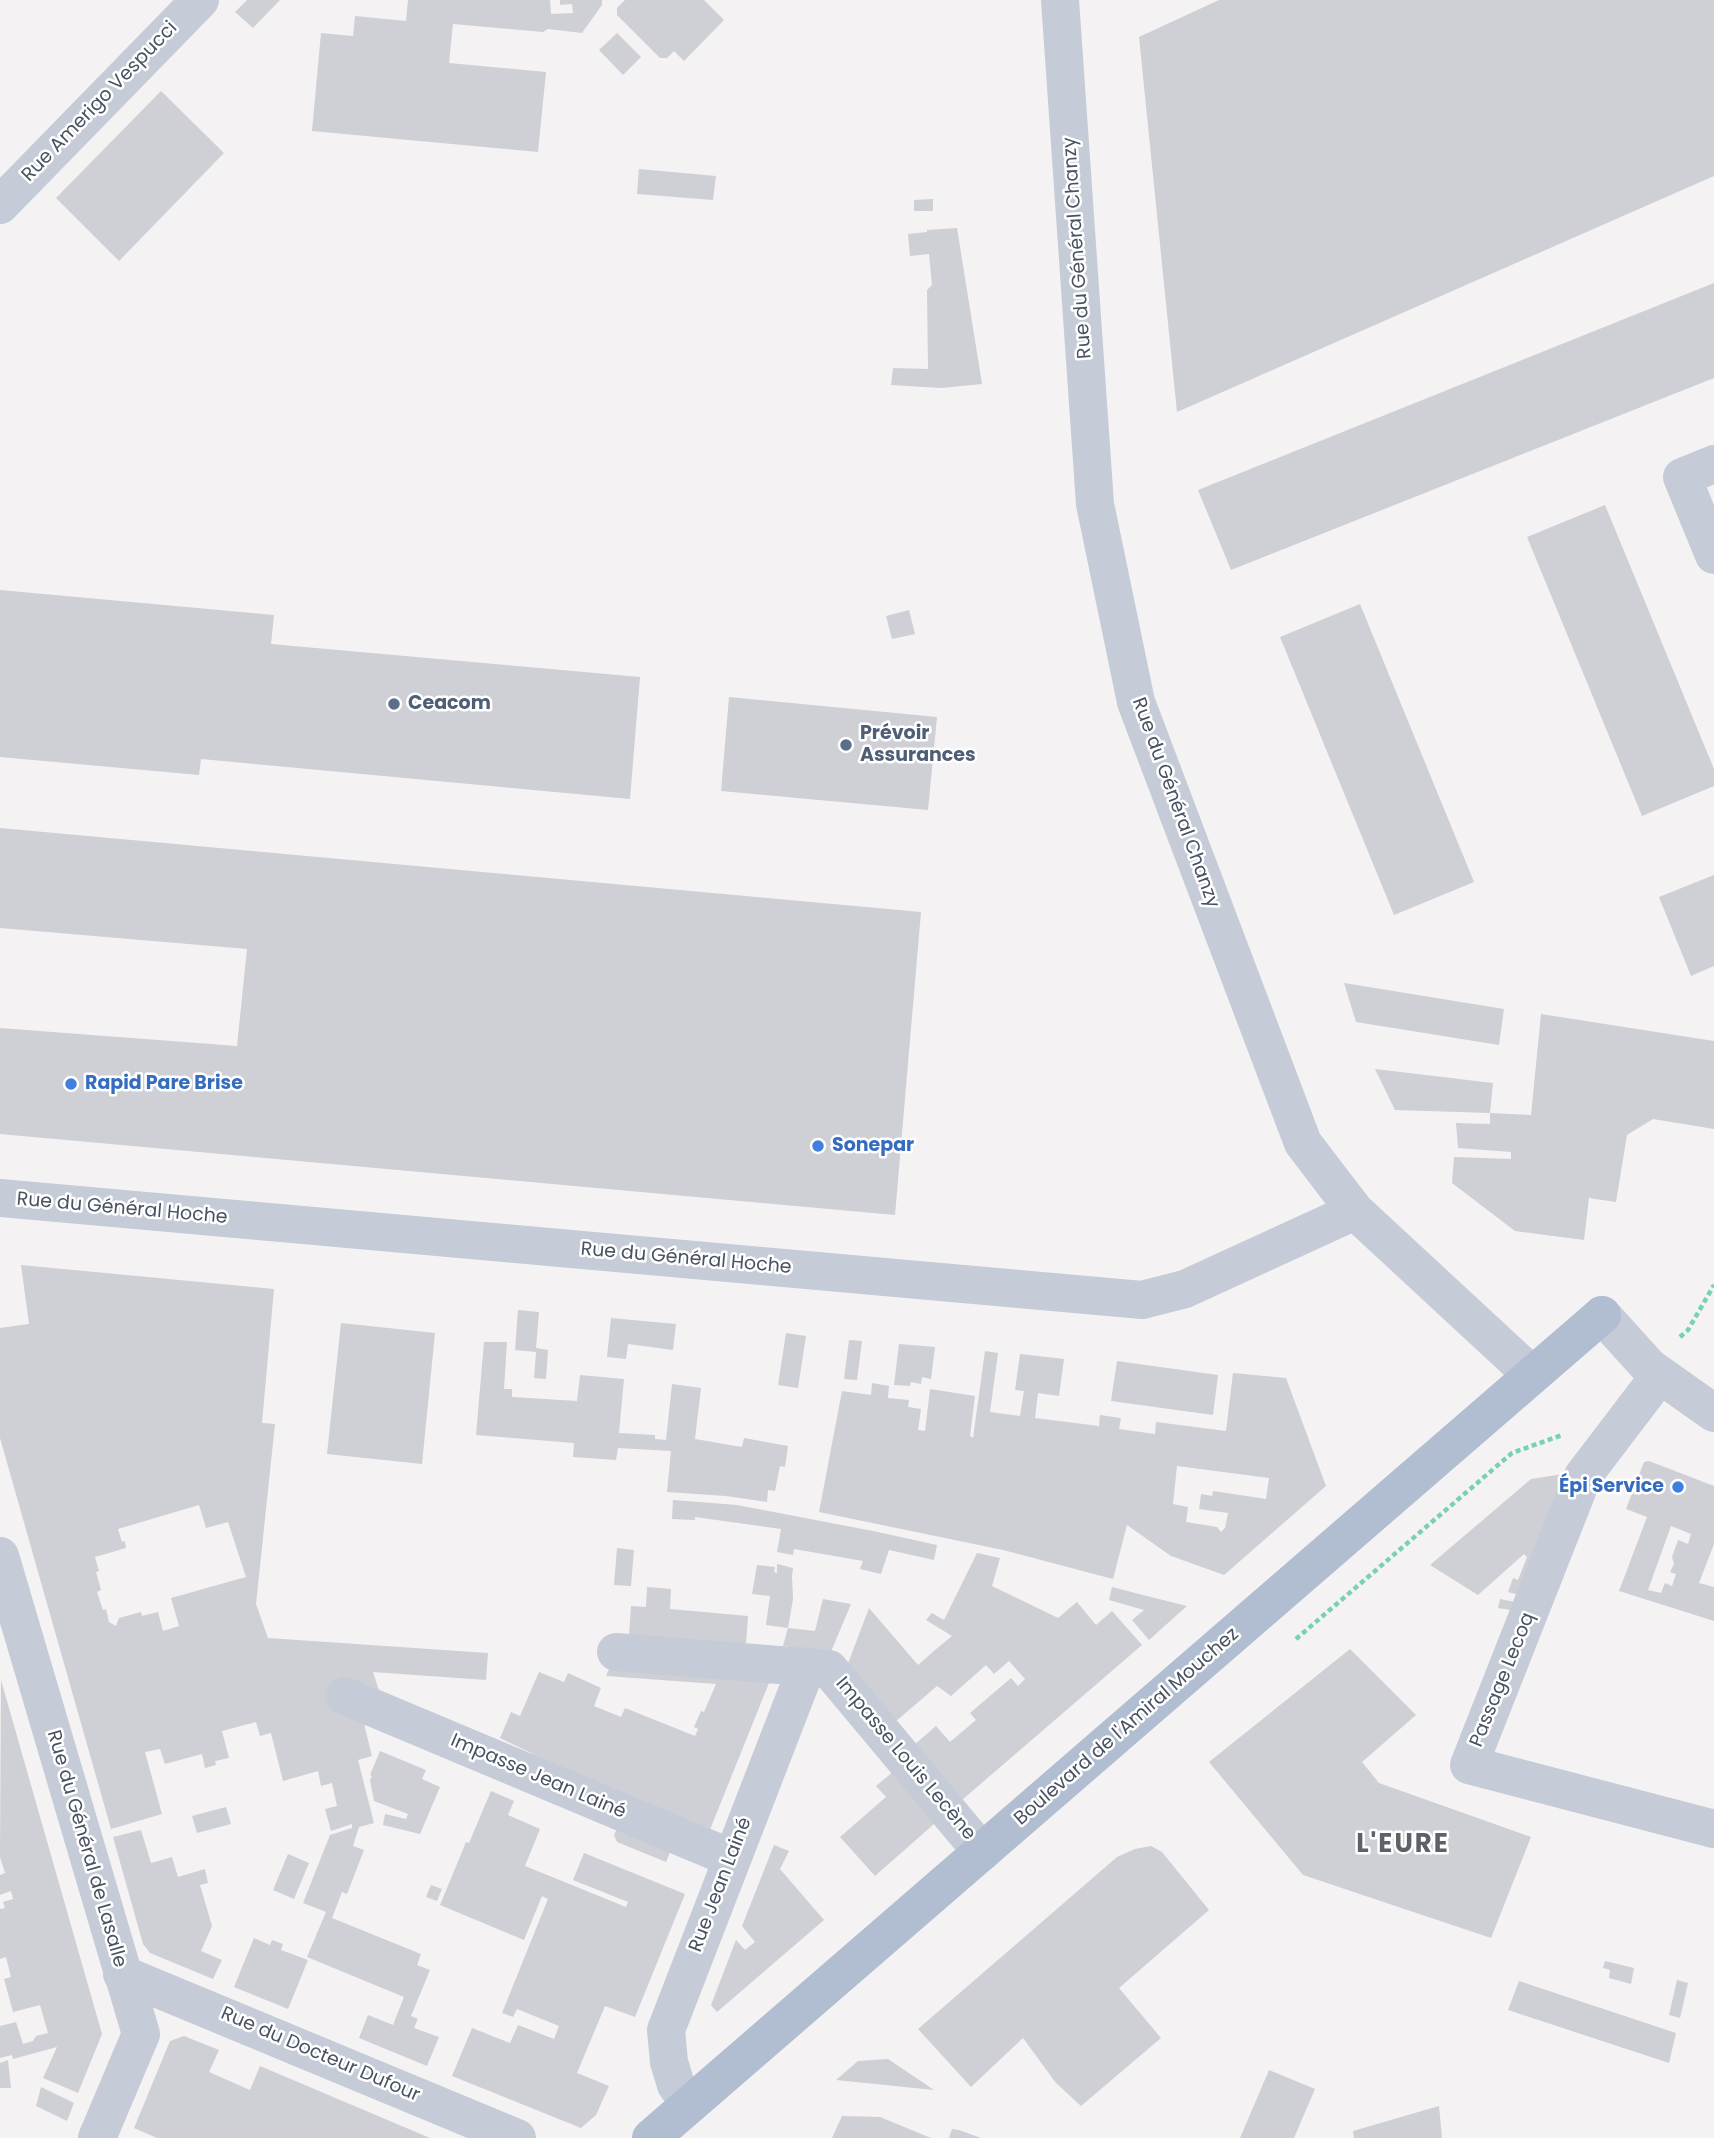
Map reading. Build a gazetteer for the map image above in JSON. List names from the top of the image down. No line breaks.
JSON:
{"streets":{"main road":["Boulevard de l'Amiral Mouchez"],"street":["Rue Amerigo Vespucci","Rue du Général Chanzy","Rue du Général Hoche","Passage Lecoq","Impasse Louis Lecène","Impasse Jean Lainé","Rue du Général de Lasalle","Rue Jean Lainé","Rue du Docteur Dufour"]},"crossings":[["Rue du Général Chanzy","Rue du Général Hoche"],["Rue du Général Chanzy","Boulevard de l'Amiral Mouchez"],["Boulevard de l'Amiral Mouchez","Impasse Louis Lecène"],["Boulevard de l'Amiral Mouchez","Rue Jean Lainé"],["Impasse Louis Lecène","Rue Jean Lainé"],["Impasse Jean Lainé","Rue Jean Lainé"],["Rue du Général de Lasalle","Rue du Docteur Dufour"]],"districts":["L'EURE"],"places":["Ceacom","Prévoir Assurances","Rapid Pare Brise","Sonepar","Épi Service"]}
